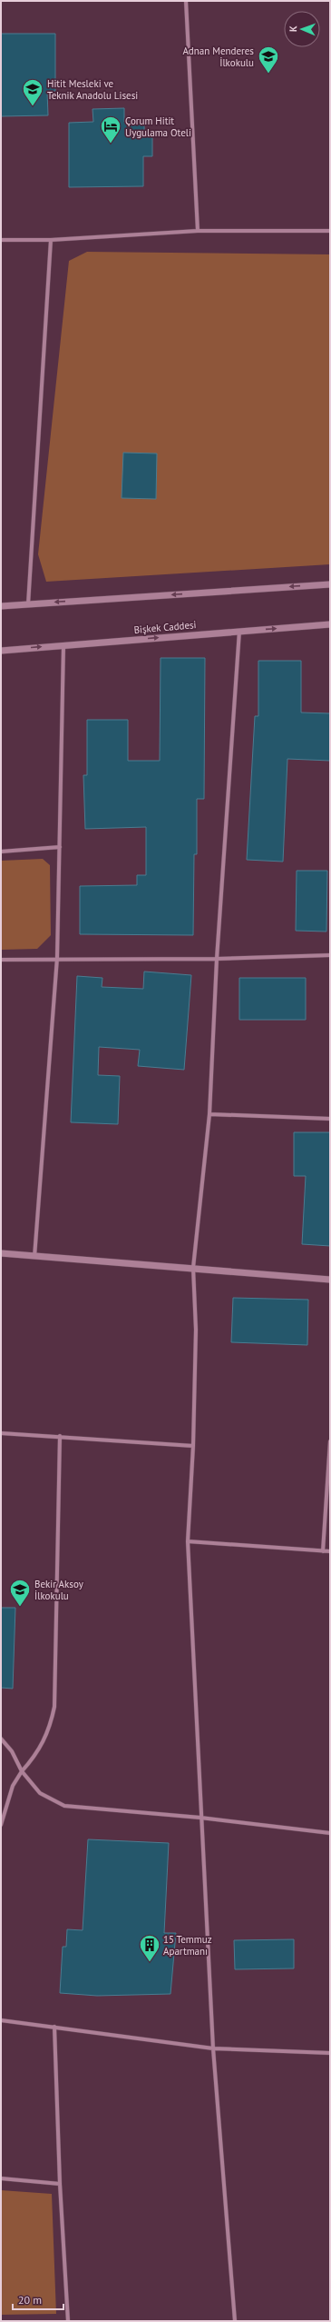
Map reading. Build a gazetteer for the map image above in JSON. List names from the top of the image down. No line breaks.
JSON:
{"streets":{"street":["Bişkek Caddesi"]},"places":{"school or university":["Adnan Menderes İlkokulu","Hitit Mesleki ve Teknik Anadolu Lisesi","Bekir Aksoy İlkokulu"],"hotel":["Çorum Hitit Uygulama Oteli"],"building":["15 Temmuz Apartmanı"]},"scale_bar":"20 m","north":"left"}
